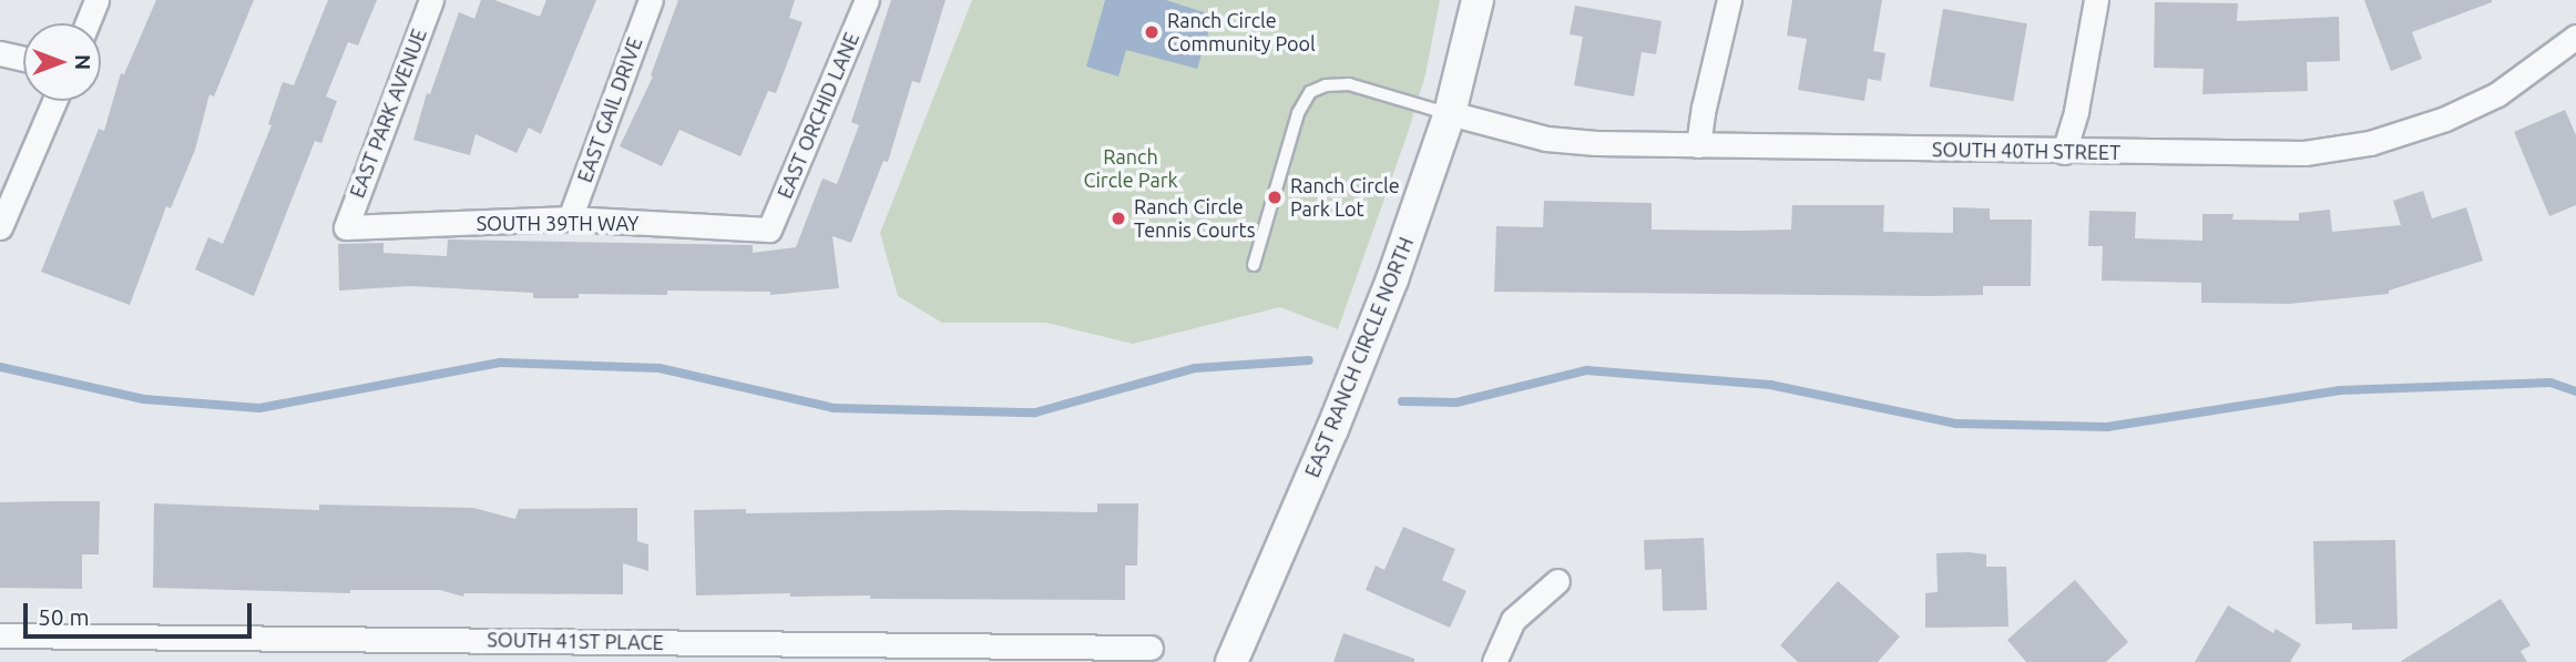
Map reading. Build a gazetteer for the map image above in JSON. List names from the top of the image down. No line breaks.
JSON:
{"streets":{"street":["EAST GAIL DRIVE","EAST PARK AVENUE","EAST ORCHID LANE","SOUTH 40TH STREET","SOUTH 39TH WAY","EAST RANCH CIRCLE NORTH","SOUTH 41ST PLACE"]},"crossings":[["EAST GAIL DRIVE","SOUTH 39TH WAY"],["EAST PARK AVENUE","SOUTH 39TH WAY"],["EAST ORCHID LANE","SOUTH 39TH WAY"],["SOUTH 40TH STREET","EAST RANCH CIRCLE NORTH"]],"parks":["Ranch Circle Park"],"places":["Ranch Circle Community Pool","Ranch Circle Park Lot","Ranch Circle Tennis Courts"],"scale_bar":"50 m","north":"right"}
